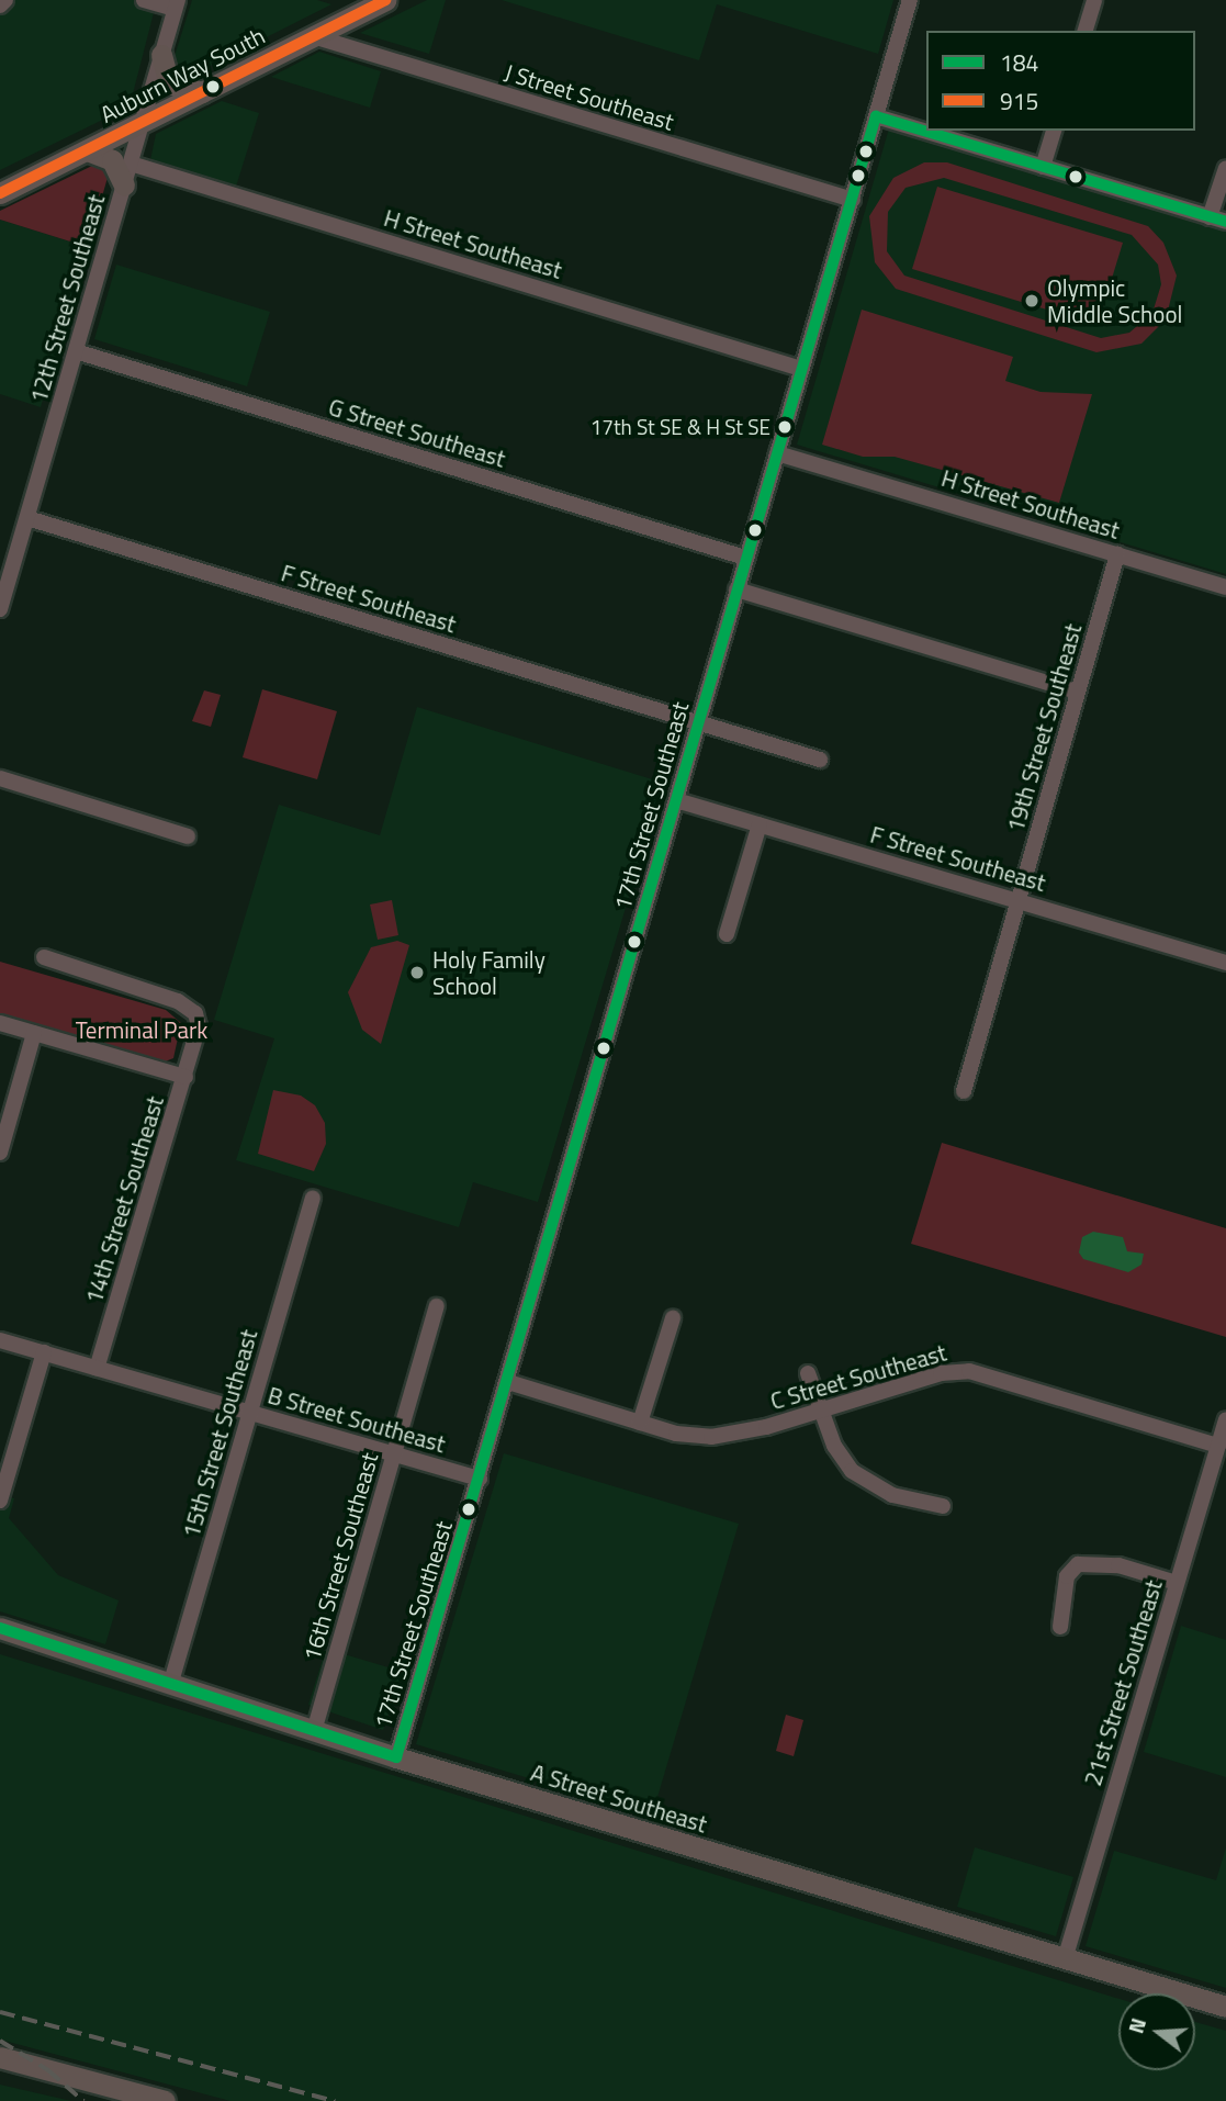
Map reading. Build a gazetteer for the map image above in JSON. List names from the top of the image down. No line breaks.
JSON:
{"streets":{"main road":["Auburn Way South","A Street Southeast"],"street":["J Street Southeast","H Street Southeast","12th Street Southeast","G Street Southeast","F Street Southeast","19th Street Southeast","17th Street Southeast","14th Street Southeast","C Street Southeast","B Street Southeast","15th Street Southeast","16th Street Southeast","21st Street Southeast"]},"crossings":[["Auburn Way South","J Street Southeast"],["Auburn Way South","12th Street Southeast"],["J Street Southeast","17th Street Southeast"],["H Street Southeast","12th Street Southeast"],["H Street Southeast","19th Street Southeast"],["H Street Southeast","17th Street Southeast"],["12th Street Southeast","G Street Southeast"],["12th Street Southeast","F Street Southeast"],["G Street Southeast","17th Street Southeast"],["F Street Southeast","19th Street Southeast"],["F Street Southeast","17th Street Southeast"],["17th Street Southeast","C Street Southeast"],["17th Street Southeast","B Street Southeast"],["17th Street Southeast","A Street Southeast"],["14th Street Southeast","B Street Southeast"],["C Street Southeast","21st Street Southeast"],["B Street Southeast","15th Street Southeast"],["B Street Southeast","16th Street Southeast"],["15th Street Southeast","A Street Southeast"],["16th Street Southeast","A Street Southeast"],["21st Street Southeast","A Street Southeast"]],"parks":["Terminal Park"],"places":["Olympic Middle School","17th St SE & H St SE","Holy Family School"],"lines":["transit line 915","transit line 184"],"legend":["184","915"],"north":"left"}
